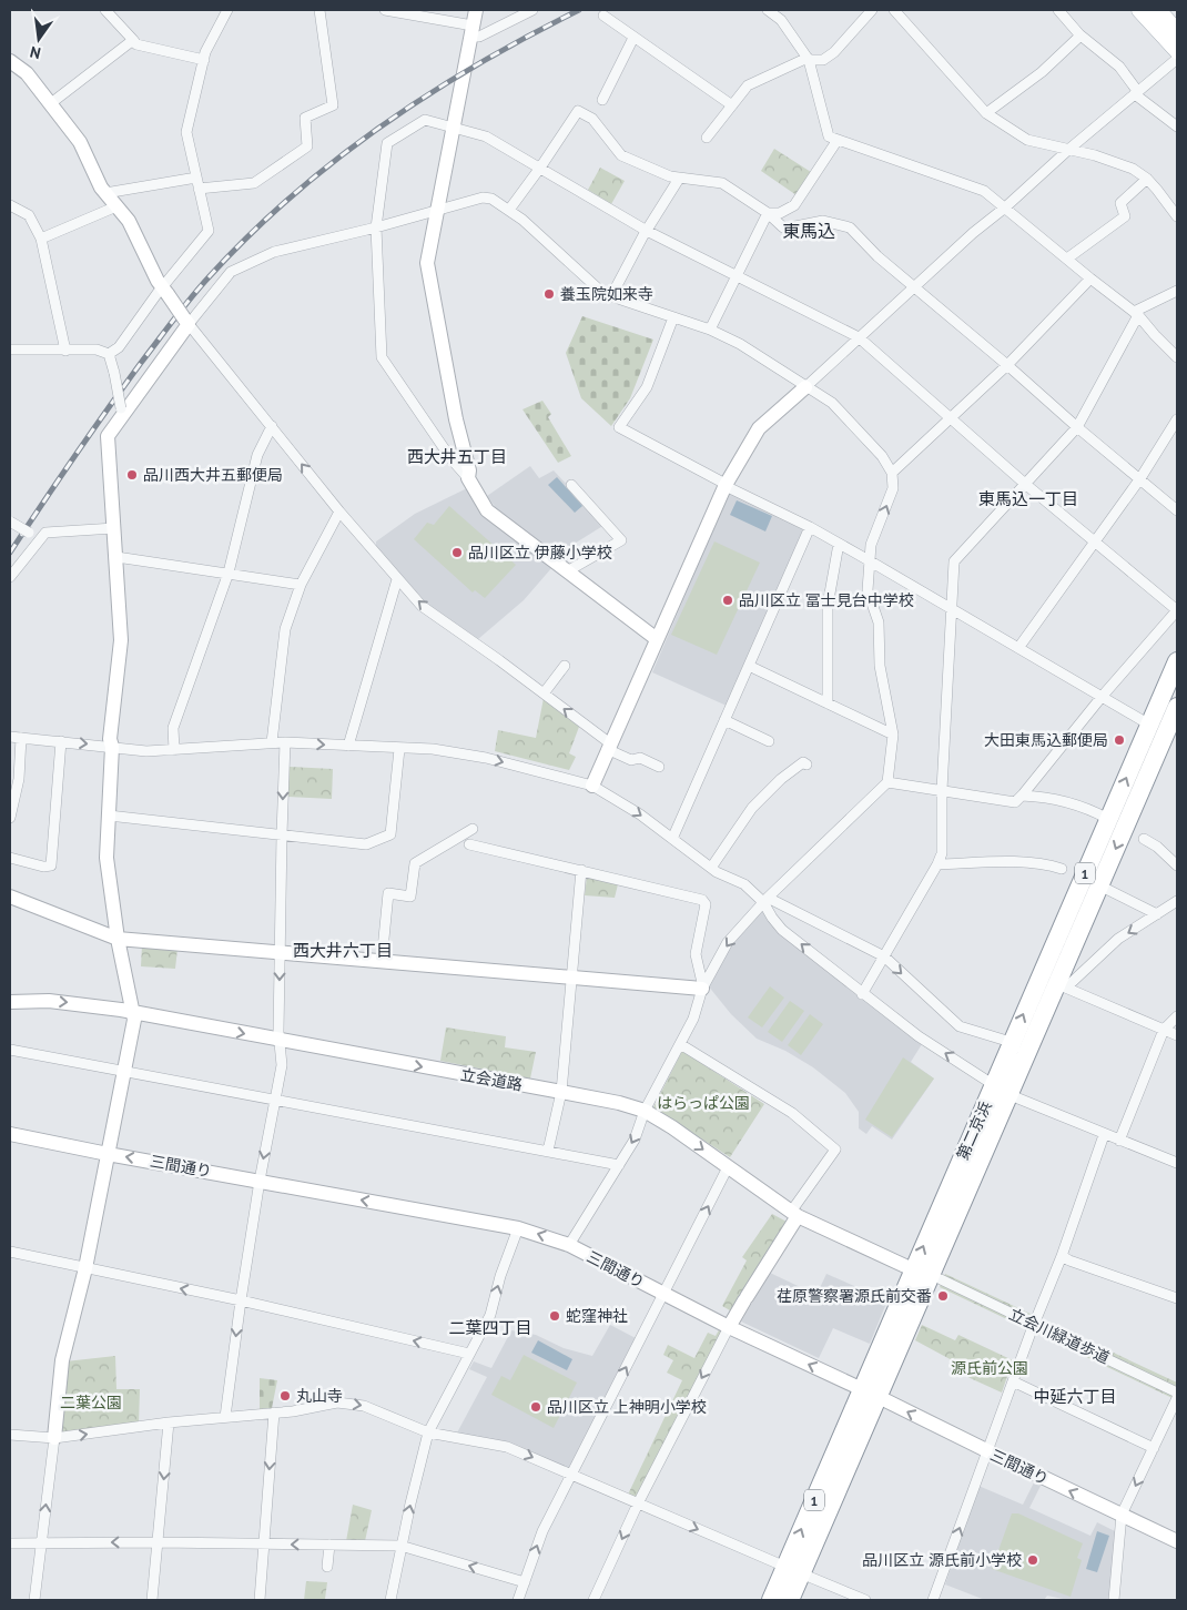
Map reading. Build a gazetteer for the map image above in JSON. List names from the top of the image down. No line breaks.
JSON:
{"streets":{"highway":["1","第二京浜"],"street":["立会道路","三間通り","立会川緑道歩道"]},"crossings":[["立会道路","第二京浜"],["立会道路","立会川緑道歩道"],["第二京浜","三間通り"],["第二京浜","立会川緑道歩道"]],"districts":["東馬込","西大井五丁目","東馬込一丁目","西大井六丁目","二葉四丁目","中延六丁目"],"parks":["はらっぱ公園","源氏前公園","二葉公園"],"places":["養玉院如来寺","品川西大井五郵便局","品川区立 伊藤小学校","品川区立 冨士見台中学校","大田東馬込郵便局","荏原警察署源氏前交番","蛇窪神社","丸山寺","品川区立 上神明小学校","品川区立 源氏前小学校"],"north":"bottom"}
